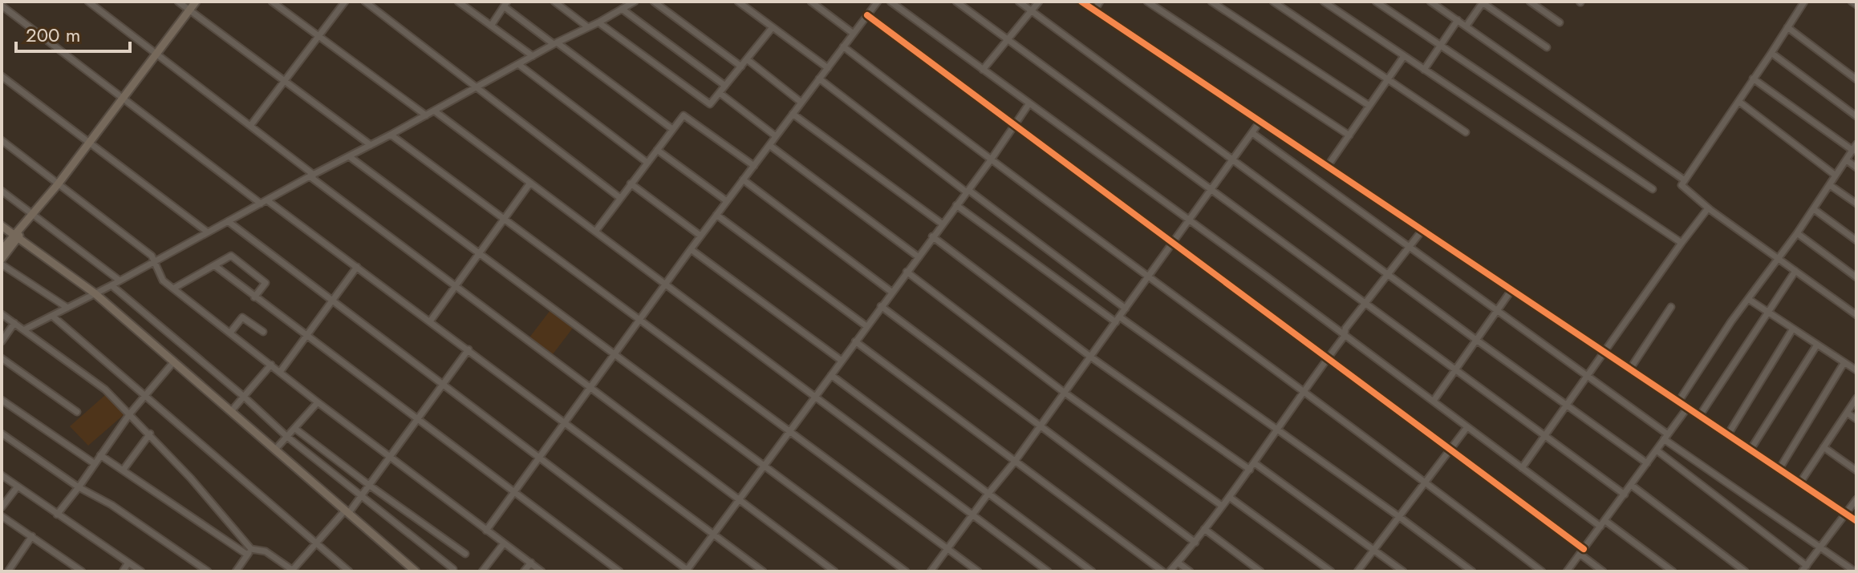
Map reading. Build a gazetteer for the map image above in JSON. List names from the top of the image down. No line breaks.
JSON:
{"scale_bar":"200 m"}
